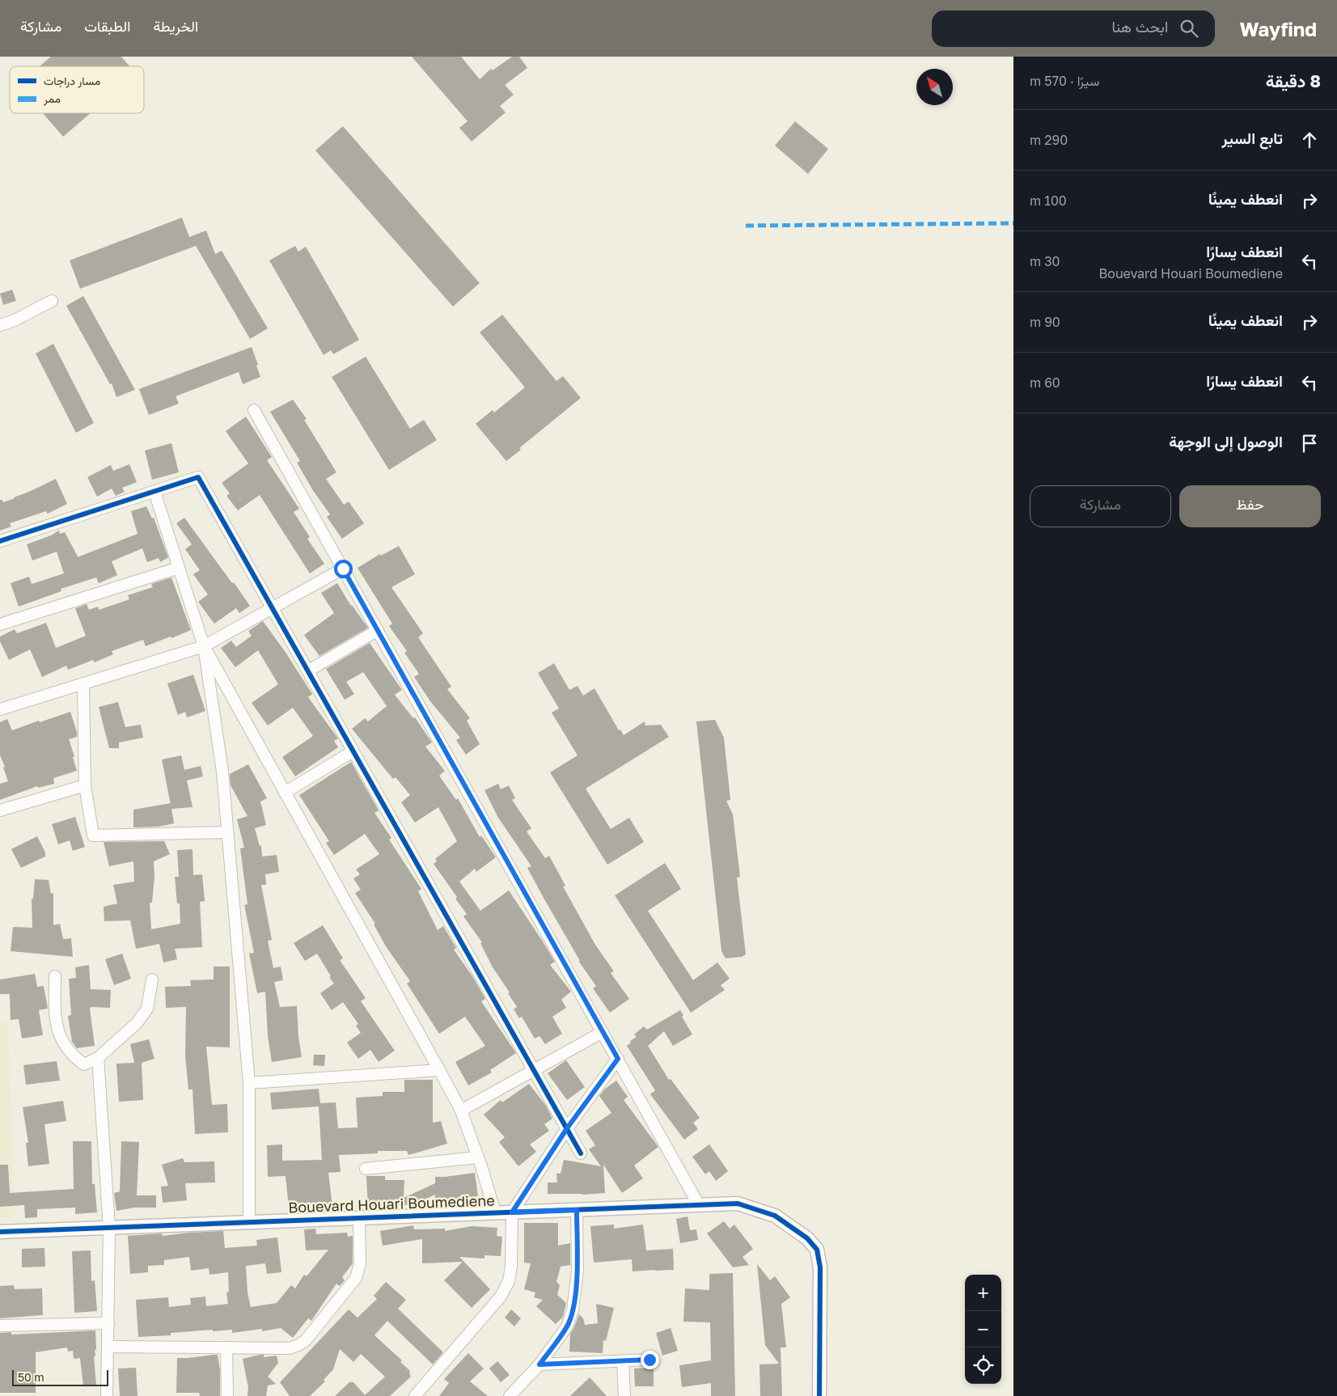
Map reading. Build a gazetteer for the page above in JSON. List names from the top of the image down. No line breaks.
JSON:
{"streets":{"street":["Bouevard Houari Boumediene"]},"legend":["مسار دراجات","ممر"],"scale_bar":"50 m","north":"top left","page":{"header":"Wayfind","search":"ابحث هنا","nav":["الخريطة","الطبقات","مشاركة"],"heading":["8 دقيقة","سيرًا · 570 m"],"list":[["تابع السير","290 m"],["انعطف يمينًا","100 m"],["انعطف يسارًا","Bouevard Houari Boumediene","30 m"],["انعطف يمينًا","90 m"],["انعطف يسارًا","60 m"],"الوصول إلى الوجهة"],"buttons":["حفظ","مشاركة"],"map_buttons":["+","−"],"scale":"50 m"}}
